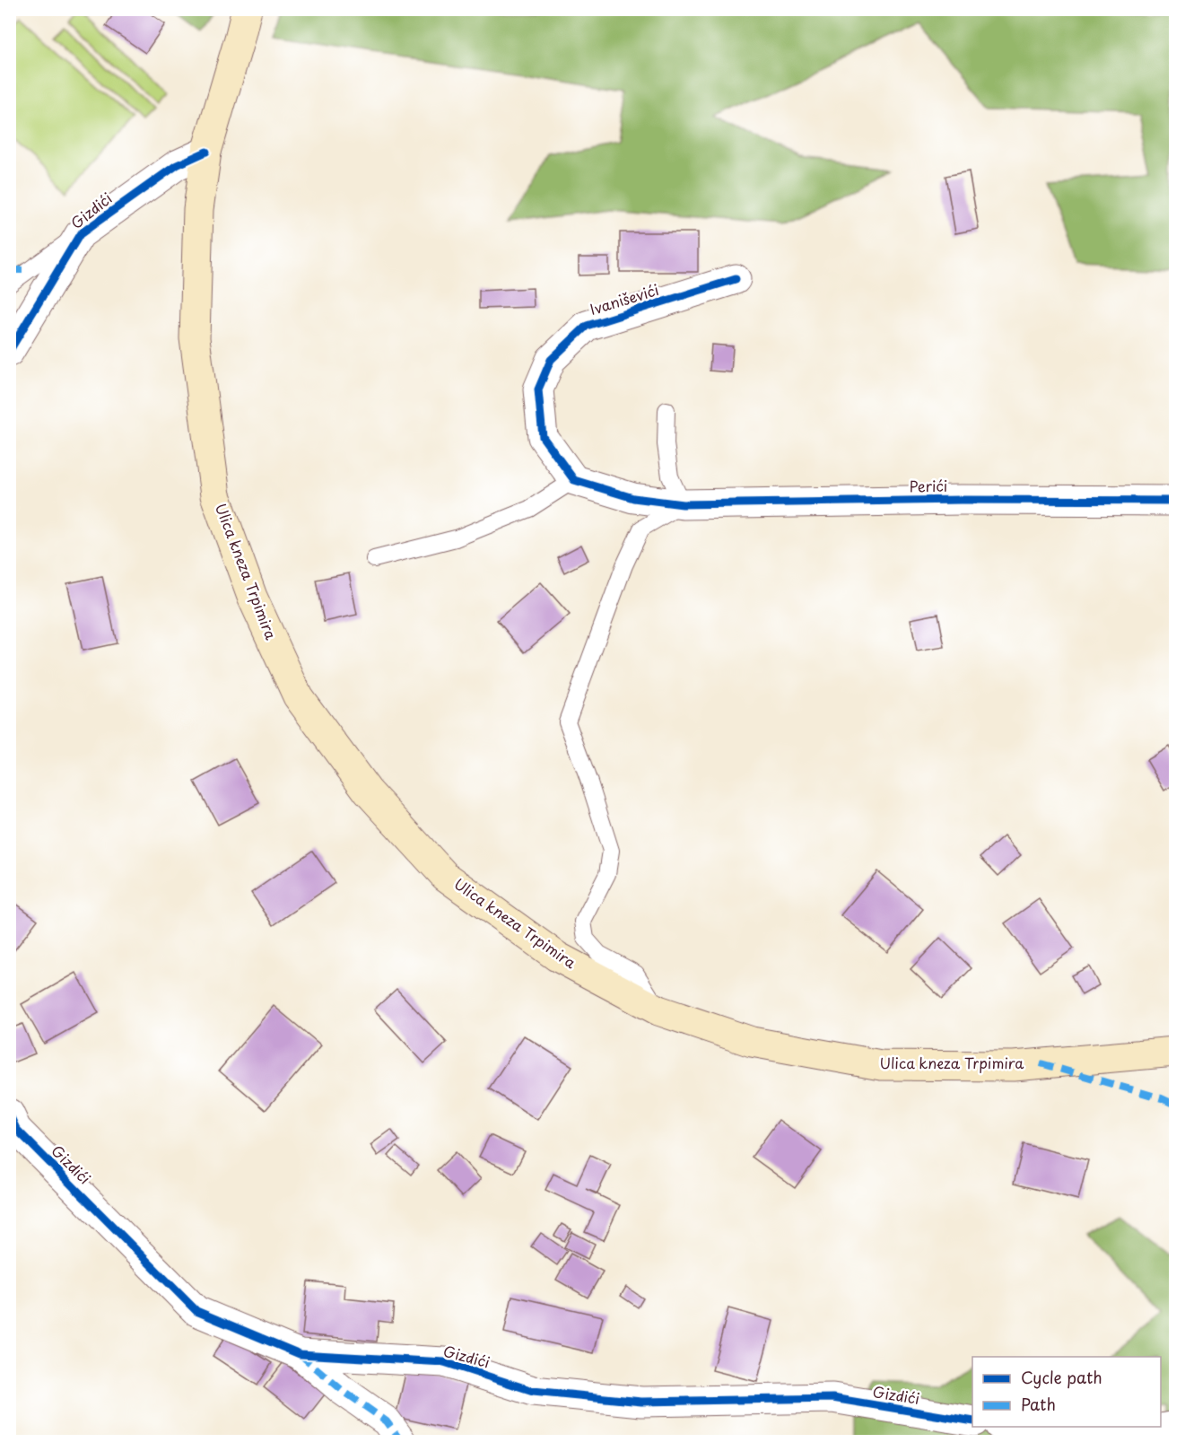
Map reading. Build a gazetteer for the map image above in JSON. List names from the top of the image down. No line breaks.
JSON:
{"streets":{"main road":["Ulica kneza Trpimira"],"street":["Gizdići","Ivaniševići","Perići"]},"crossings":[["Gizdići","Ulica kneza Trpimira"]],"legend":["Cycle path","Path"]}
